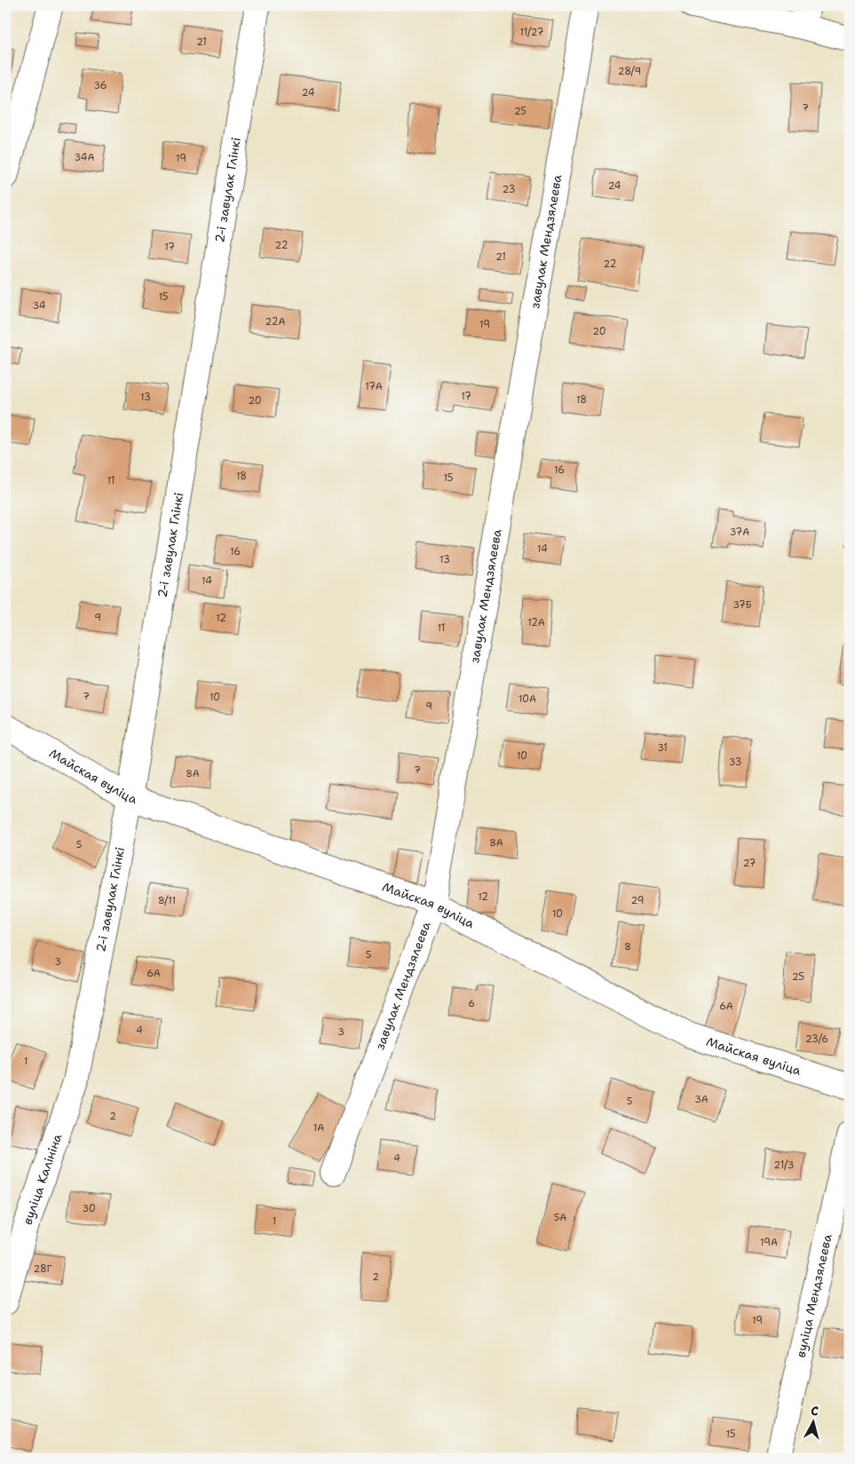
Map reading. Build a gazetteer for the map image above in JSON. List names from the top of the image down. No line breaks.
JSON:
{"streets":{"street":["2-і завулак Глінкі","завулак Мендзялеева","Майская вуліца","вуліца Калініна","вуліца Мендзялеева"]},"crossings":[["2-і завулак Глінкі","Майская вуліца"],["2-і завулак Глінкі","вуліца Калініна"],["завулак Мендзялеева","Майская вуліца"]],"house_numbers":["11/27","21","28/9","36","24","7","25","34А","19","24","23","22","17","21","22","15","34","22А","19","20","17А","17","13","18","20","16","18","15","11","37А","14","16","13","14","37Б","9","12","12А","11","7","10","10А","9","31","10","33","7","8А","8А","5","27","12","8/11","29","10","8","5","3","6А","25","6","6А","4","3","23/6","1","3А","5","2","1А","4","21/3","30","5А","1","19А","28Г","2","19","15"],"north":"top"}
